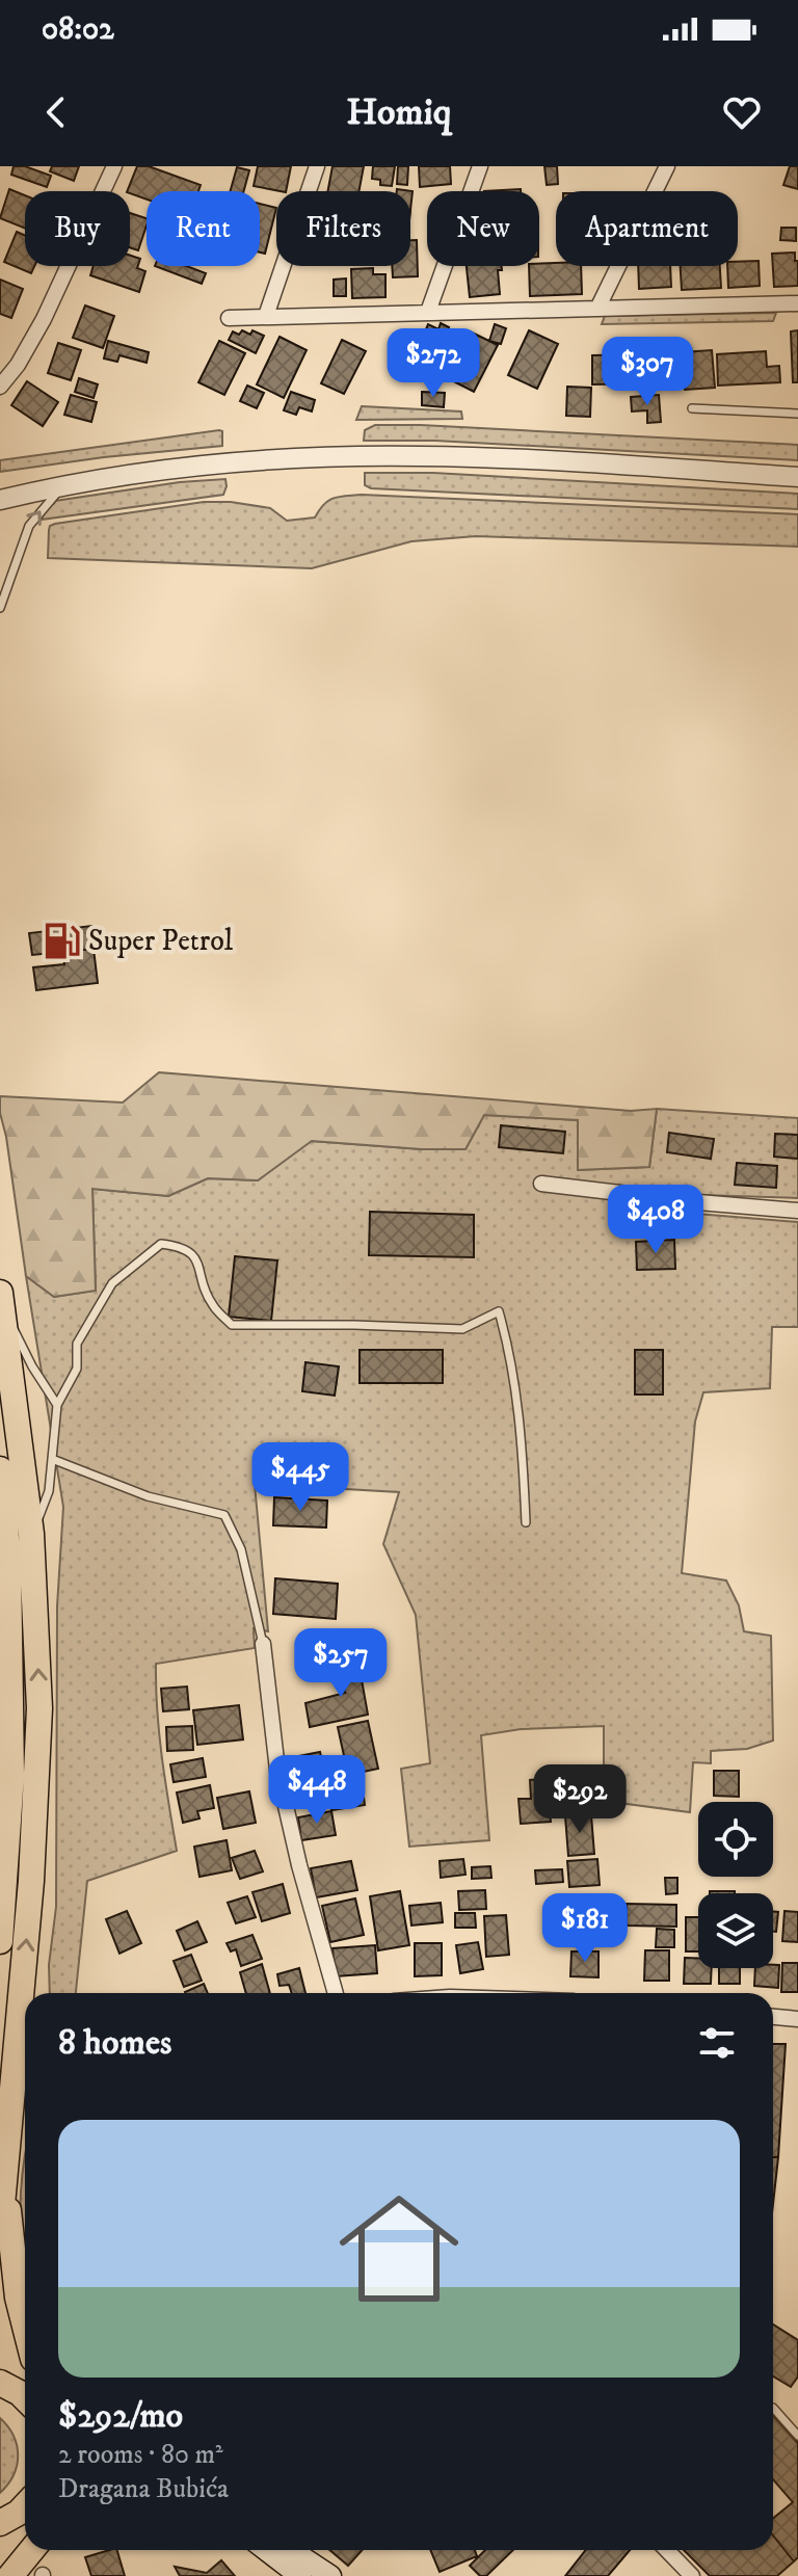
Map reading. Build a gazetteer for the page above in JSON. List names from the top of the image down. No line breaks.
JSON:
{"places":{"fuel station":["Super Petrol"]},"page":{"status":"08:02","header":"Homiq","chip":["Buy","Rent","Filters","New","Apartment"],"price":["$272","$307","$408","$445","$257","$448","$292","$181"],"heading":"8 homes","list":[{"name":"$292/mo","note":"2 rooms · 80 m² · Dragana Bubića"}]}}
